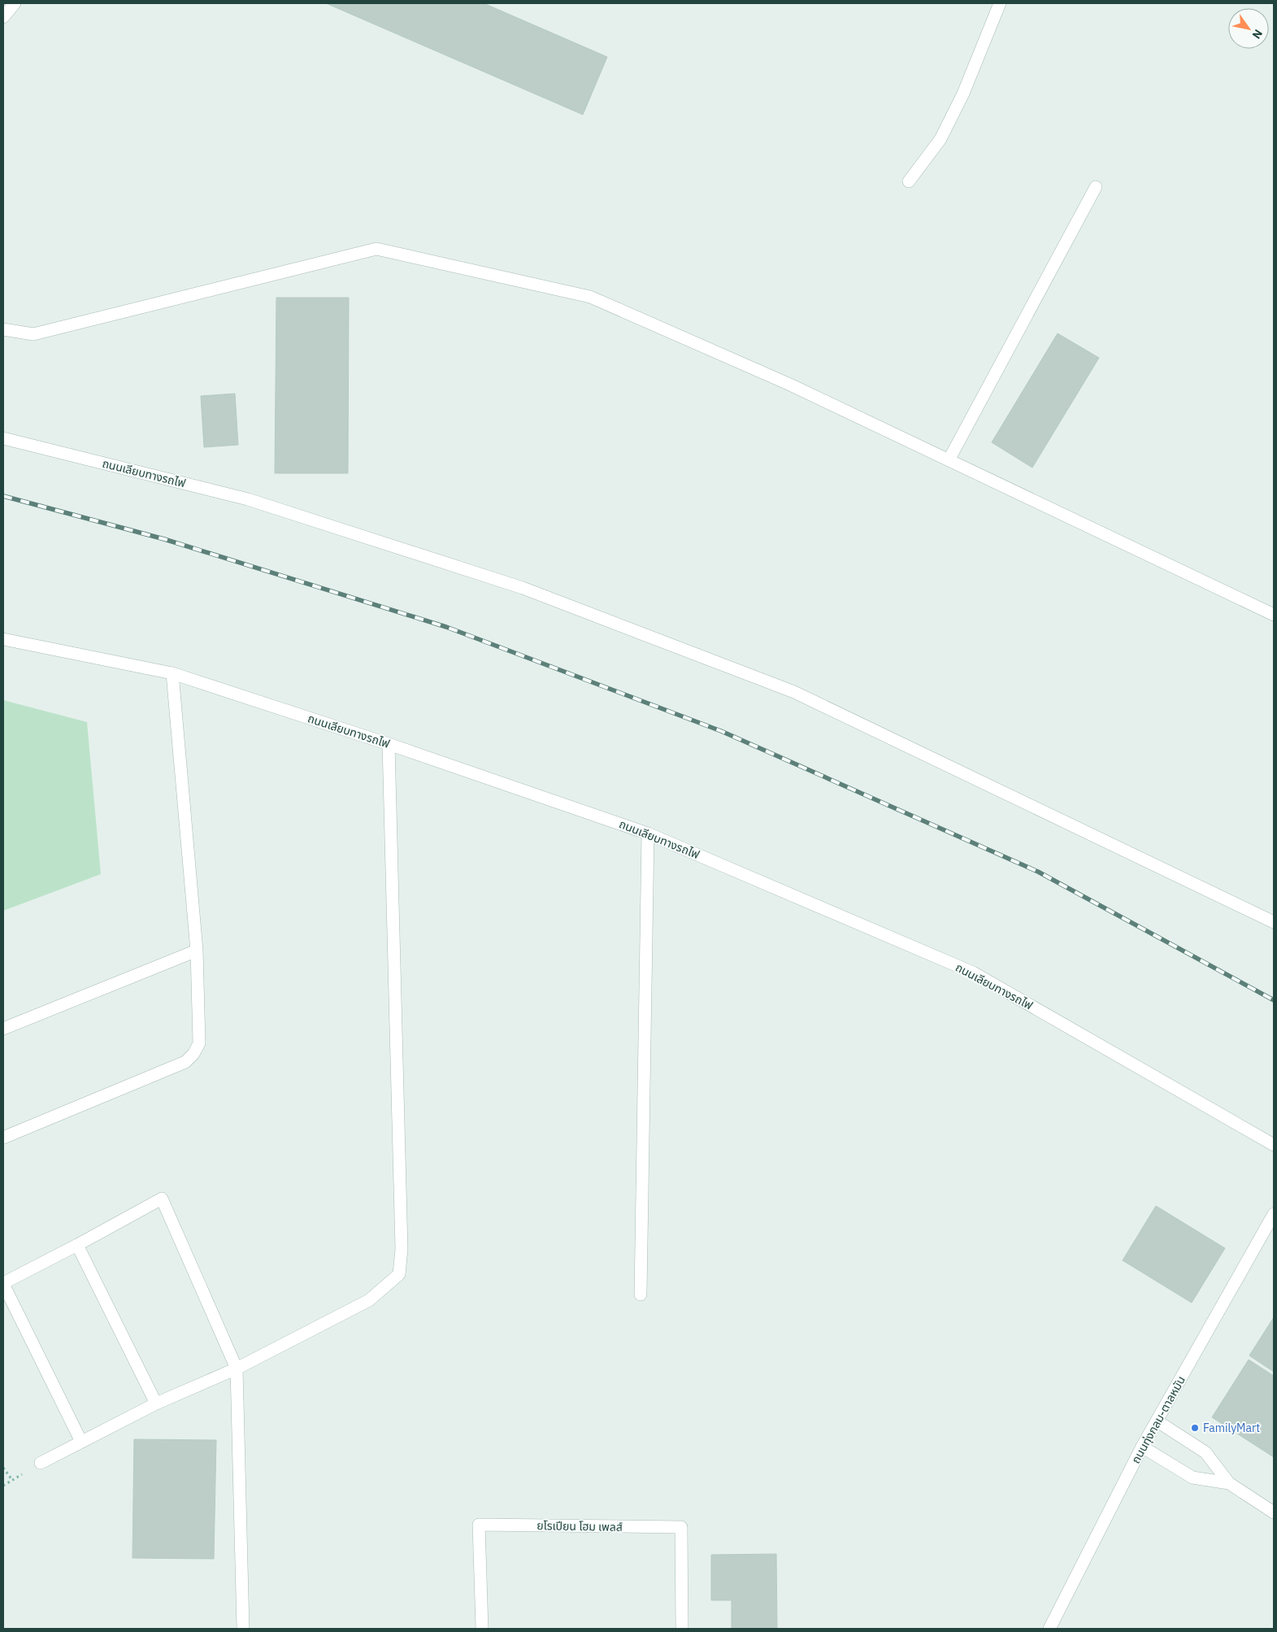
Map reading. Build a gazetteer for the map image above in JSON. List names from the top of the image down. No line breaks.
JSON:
{"streets":{"street":["ถนนเลียบทางรถไฟ","ถนนทุ่งกลม-ตาลหมัน","ยโรเปียน โฮม เพลส์"]},"places":["FamilyMart"],"north":"bottom right"}
